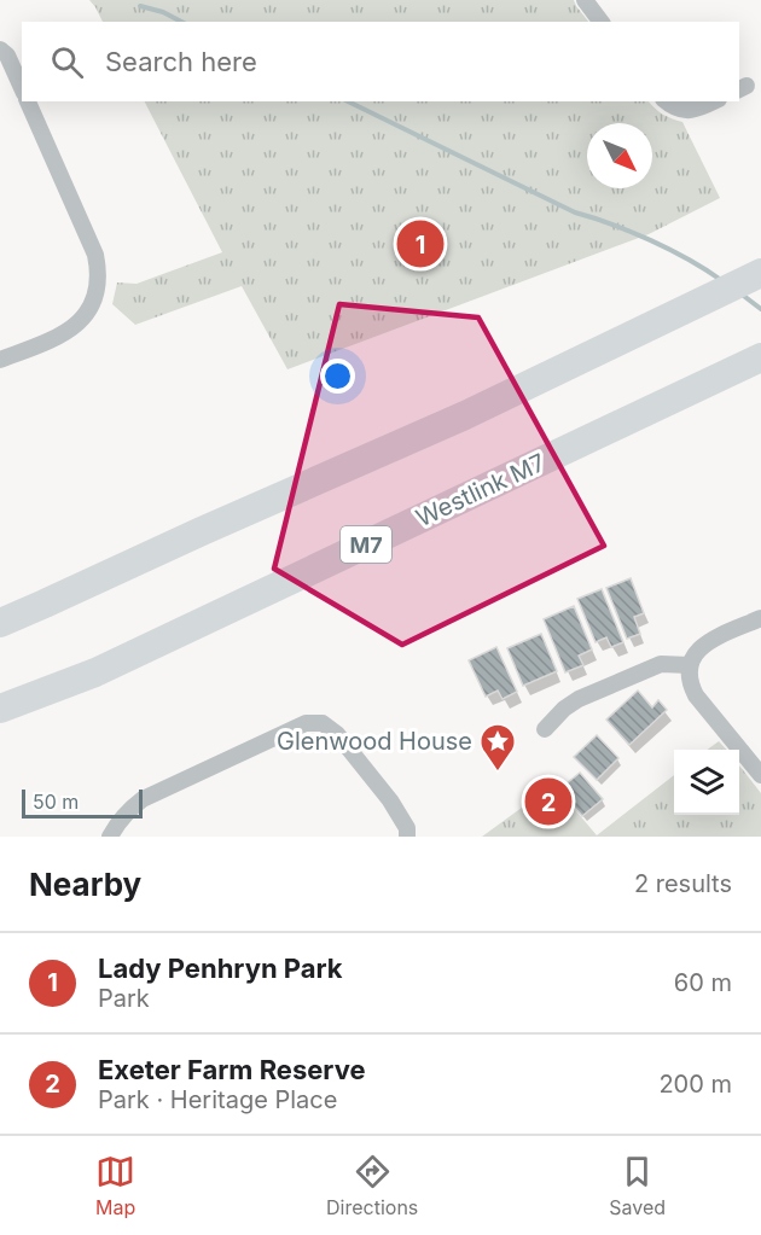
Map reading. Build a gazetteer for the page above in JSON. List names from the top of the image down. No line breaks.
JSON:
{"streets":{"highway":["Westlink M7","M7"]},"places":{"place":["Glenwood House"]},"scale_bar":"50 m","north":"bottom right","page":{"search":"Search here","pins":["1","2"],"scale":"50 m","heading":["Nearby","2 results"],"list":[{"mark":"1","name":"Lady Penhryn Park","note":"Park","value":"60 m"},{"mark":"2","name":"Exeter Farm Reserve","note":"Park · Heritage Place","value":"200 m"}],"nav":["Map","Directions","Saved"]}}
